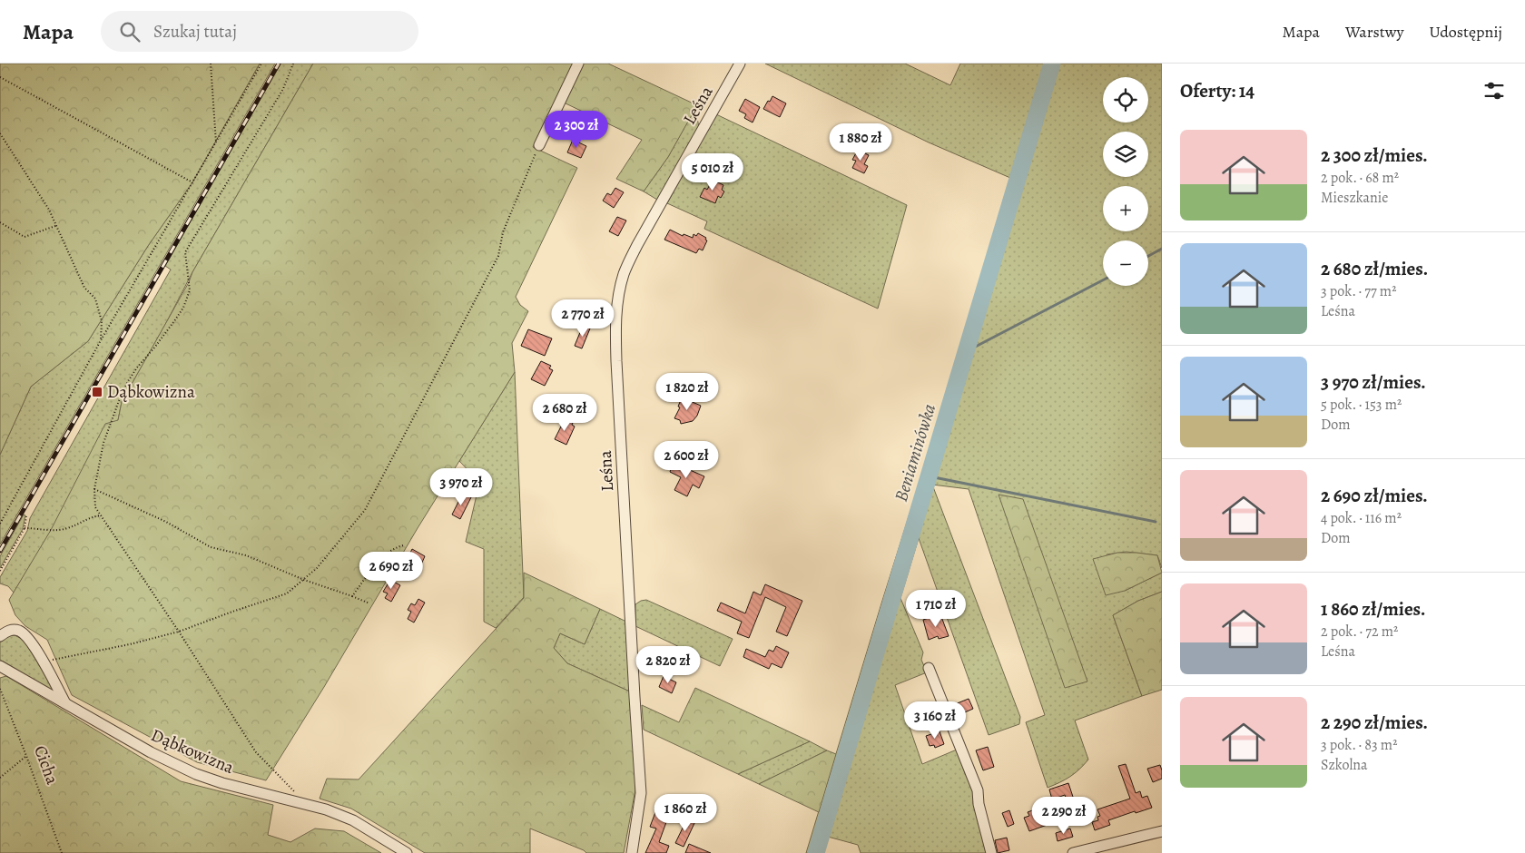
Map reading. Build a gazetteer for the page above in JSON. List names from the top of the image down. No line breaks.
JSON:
{"streets":{"street":["Leśna","Dąbkowizna"],"path":["Cicha"]},"water":["Beniaminówka"],"places":{"transit":["Dąbkowizna"]},"page":{"header":"Mapa","search":"Szukaj tutaj","nav":["Mapa","Warstwy","Udostępnij"],"heading":"Oferty: 14","map_buttons":["+","−"],"price":["2 300 zł","1 880 zł","5 010 zł","2 770 zł","1 820 zł","2 680 zł","2 600 zł","3 970 zł","2 690 zł","1 710 zł","2 820 zł","3 160 zł","1 860 zł","2 290 zł"],"list":[{"name":"2 300 zł/mies.","note":"2 pok. · 68 m² · Mieszkanie"},{"name":"2 680 zł/mies.","note":"3 pok. · 77 m² · Leśna"},{"name":"3 970 zł/mies.","note":"5 pok. · 153 m² · Dom"},{"name":"2 690 zł/mies.","note":"4 pok. · 116 m² · Dom"},{"name":"1 860 zł/mies.","note":"2 pok. · 72 m² · Leśna"},{"name":"2 290 zł/mies.","note":"3 pok. · 83 m² · Szkolna"}]}}
